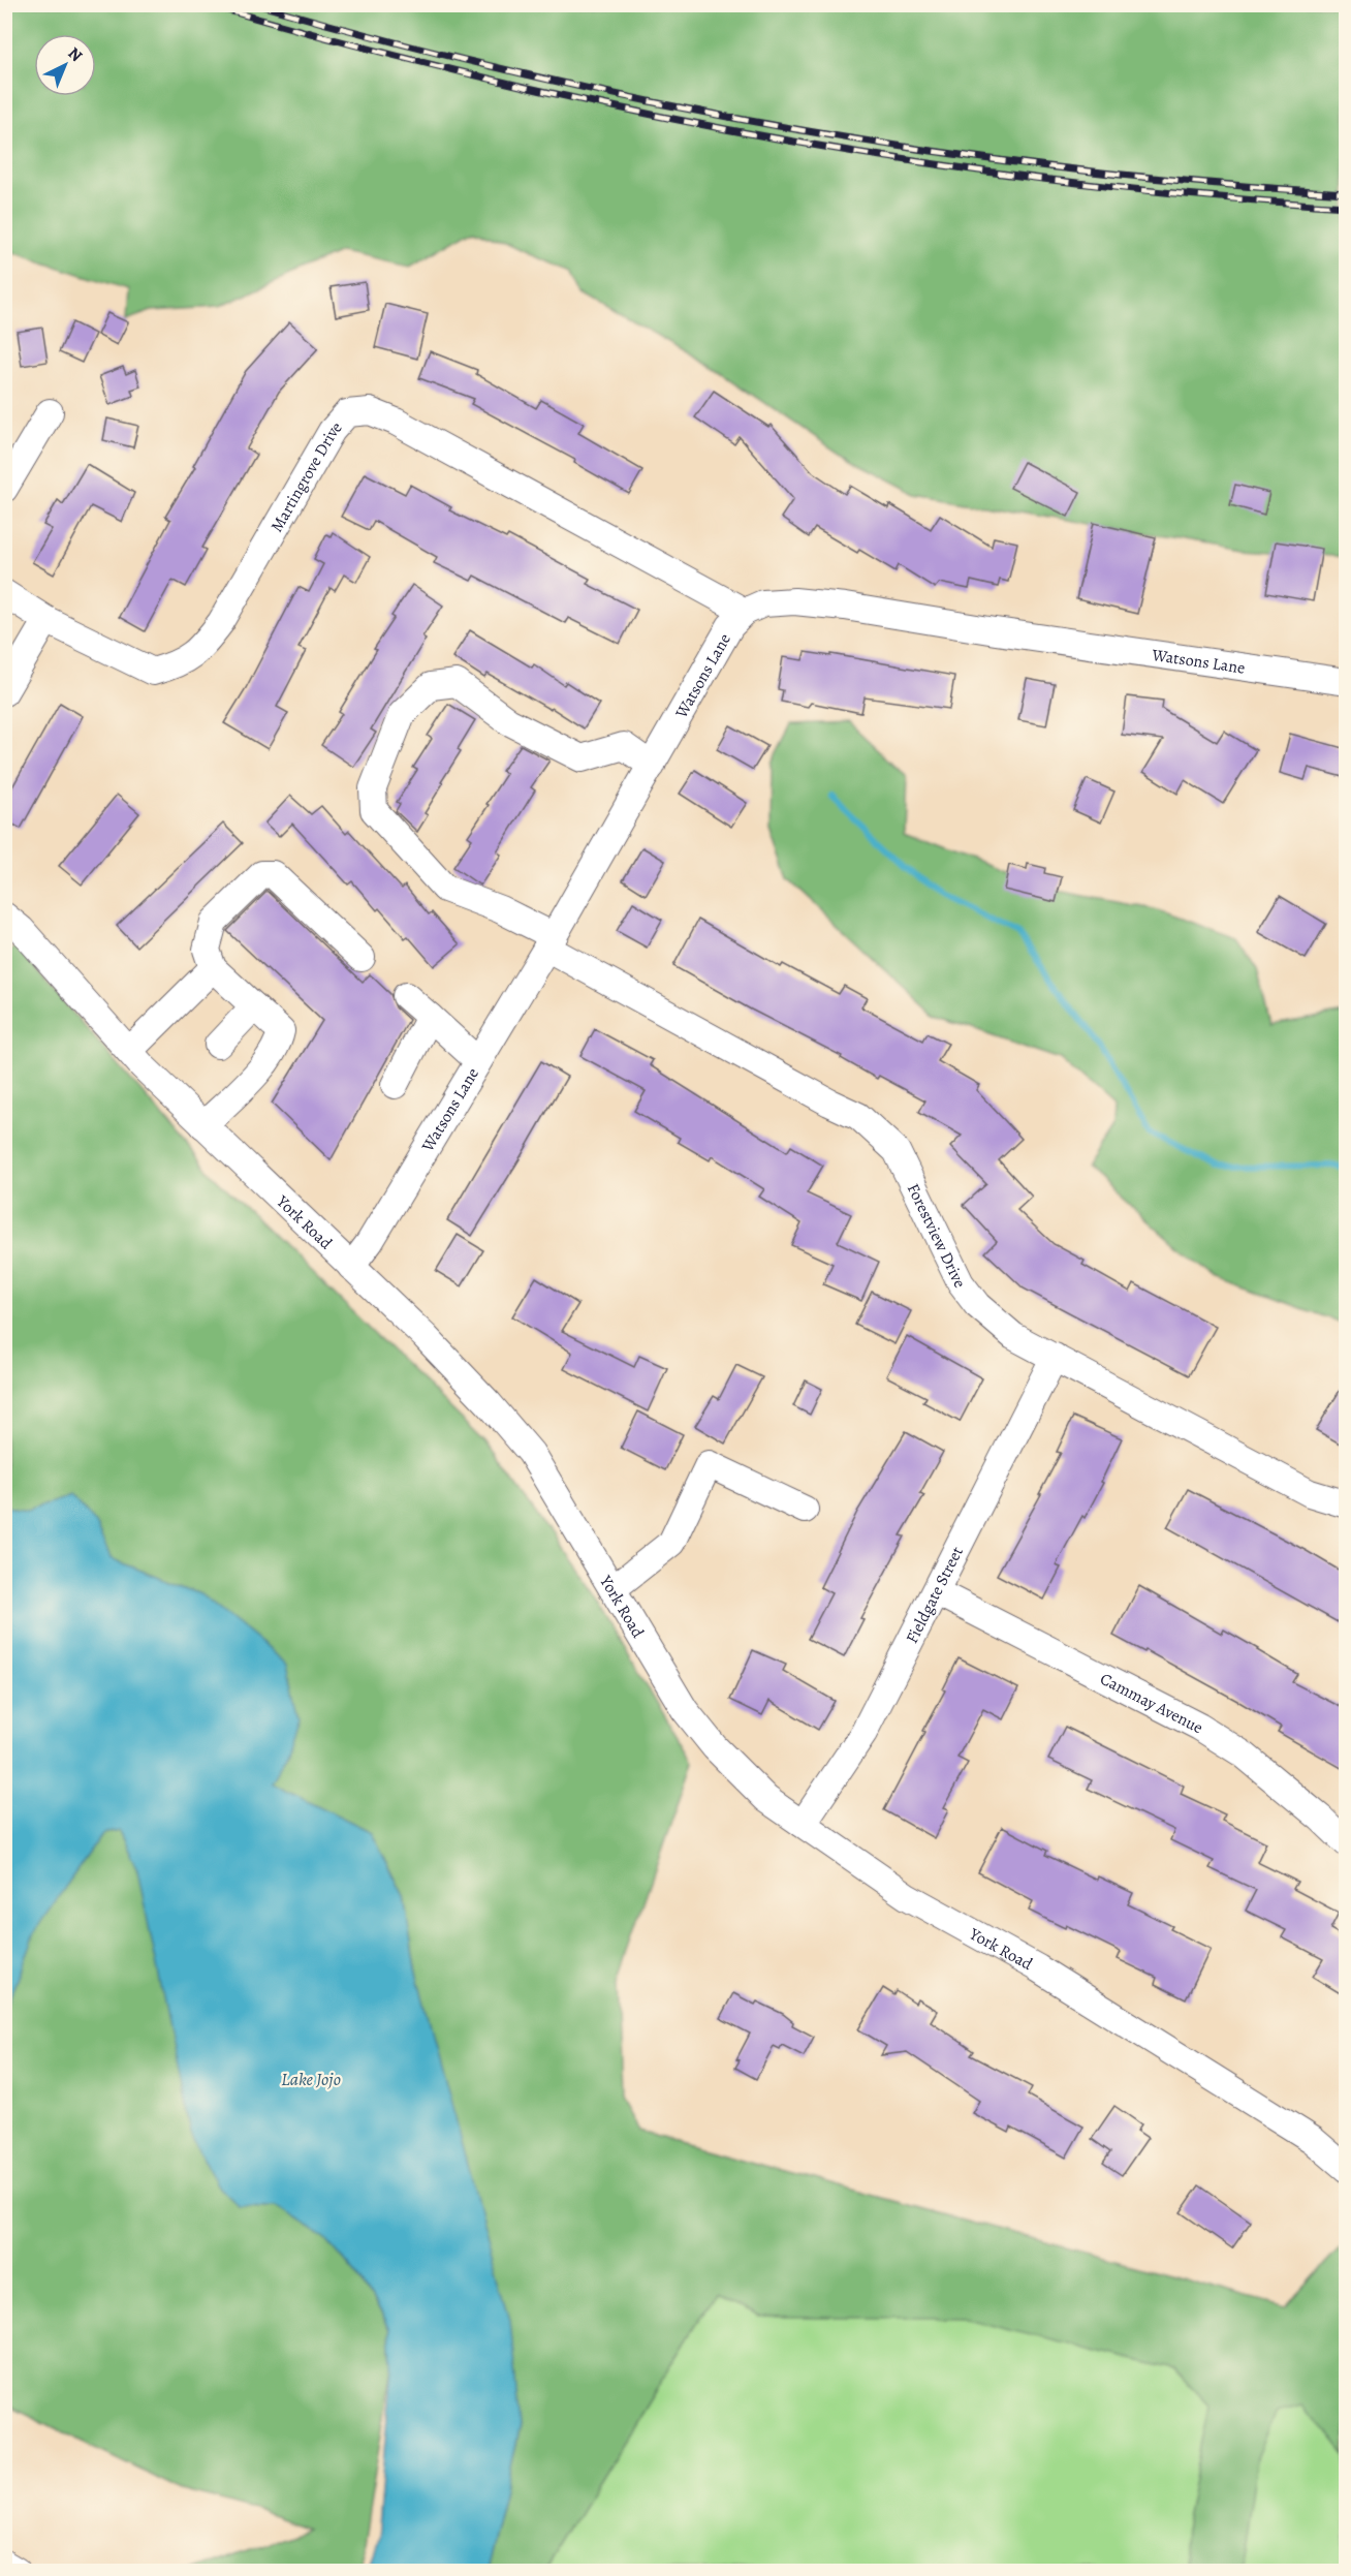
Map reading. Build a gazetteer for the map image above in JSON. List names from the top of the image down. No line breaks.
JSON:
{"streets":{"street":["Martingrove Drive","Watsons Lane","York Road","Forestview Drive","Fieldgate Street","Cammay Avenue"]},"crossings":[["Martingrove Drive","Watsons Lane"],["Watsons Lane","York Road"],["Watsons Lane","Forestview Drive"],["York Road","Fieldgate Street"],["Forestview Drive","Fieldgate Street"],["Fieldgate Street","Cammay Avenue"]],"water":["Lake Jojo"],"north":"top right"}
